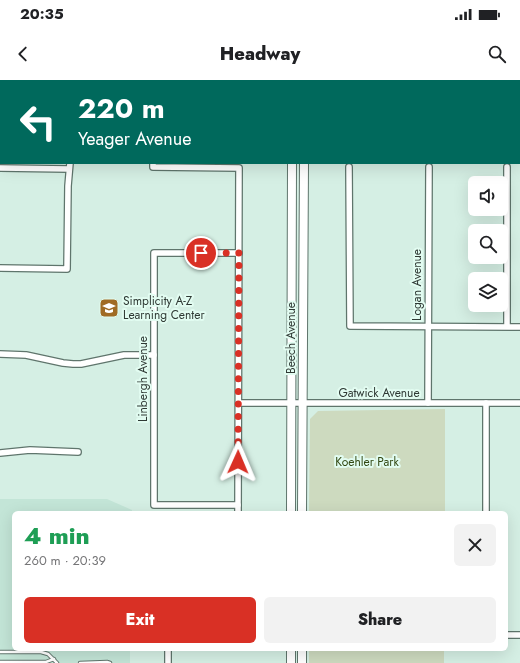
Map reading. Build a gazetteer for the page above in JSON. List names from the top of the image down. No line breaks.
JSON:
{"streets":{"main road":["Beech Avenue"],"street":["Logan Avenue","Linbergh Avenue","Gatwick Avenue"]},"crossings":[["Logan Avenue","Gatwick Avenue"],["Beech Avenue","Gatwick Avenue"]],"parks":["Koehler Park"],"places":{"school or university":["Simplicity A-Z Learning Center"]},"page":{"status":"20:35","header":"Headway","turn":["220 m","Yeager Avenue"],"heading":["4 min","260 m · 20:39"],"buttons":["Exit","Share"]}}
